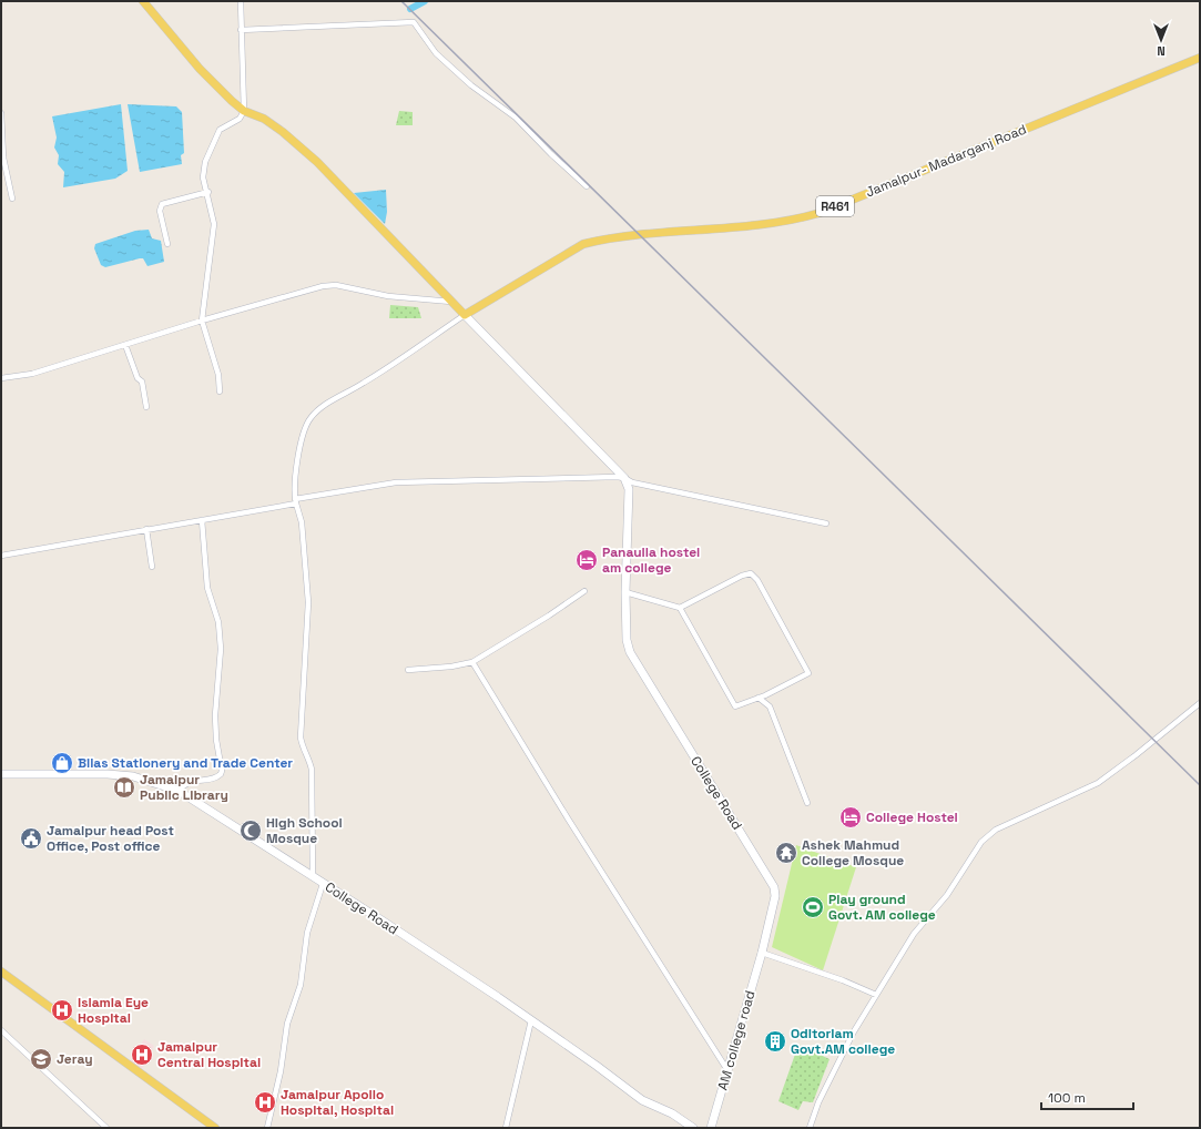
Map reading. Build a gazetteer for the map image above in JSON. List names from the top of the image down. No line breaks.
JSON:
{"streets":{"main road":["Jamalpur- Madarganj Road","R461","College Road","AM college road"]},"crossings":[["College Road","AM college road"]],"places":{"hotel":["Panaulla hostel am college","College Hostel"],"shop":["Bilas Stationery and Trade Center"],"library":["Jamalpur Public Library"],"mosque":["High School Mosque"],"public building":["Jamalpur head Post Office, Post office"],"temple":["Ashek Mahmud College Mosque"],"sports":["Play ground Govt. AM college"],"hospital":["Islamia Eye Hospital","Jamalpur Central Hospital","Jamalpur Apollo Hospital, Hospital"],"building":["Oditoriam Govt.AM college"],"school or university":["Jeray"]},"scale_bar":"100 m","north":"bottom"}
